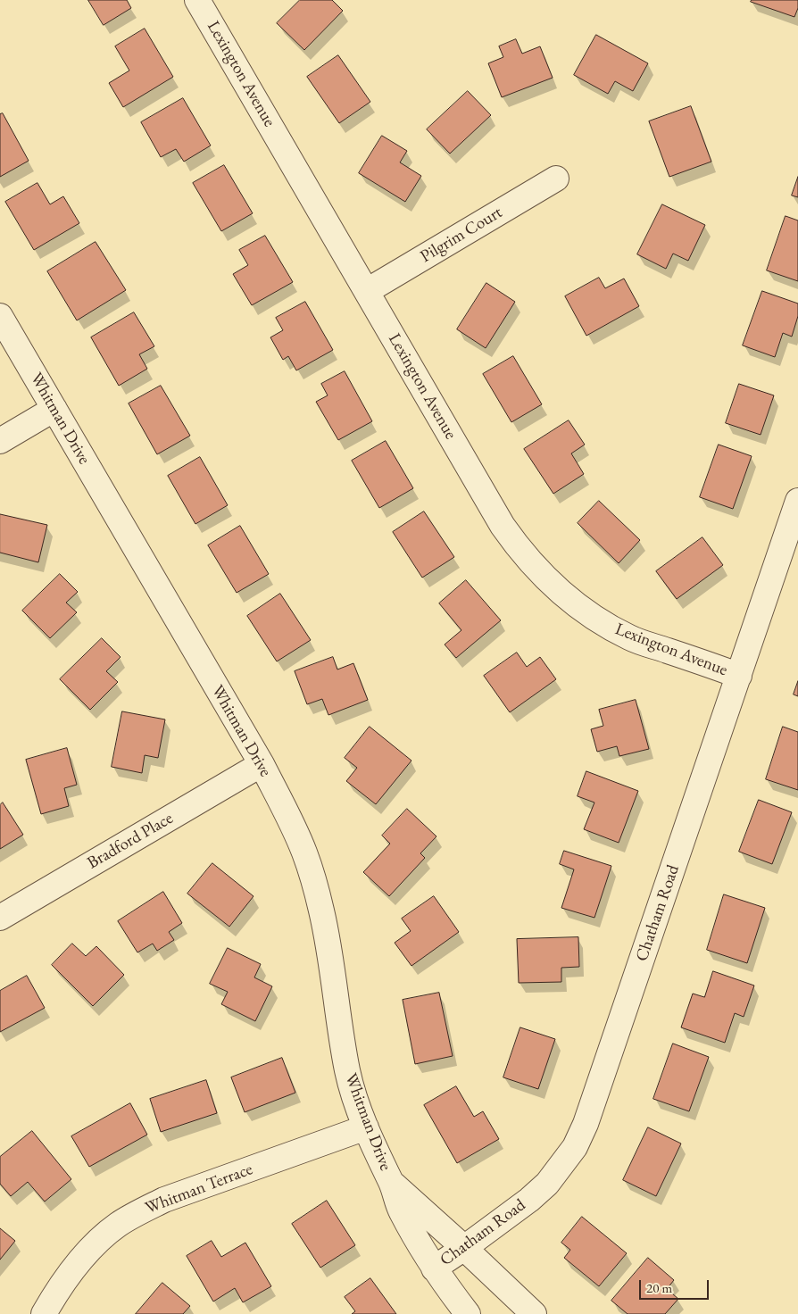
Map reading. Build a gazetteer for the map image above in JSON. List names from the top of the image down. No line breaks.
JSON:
{"streets":{"street":["Lexington Avenue","Pilgrim Court","Whitman Drive","Bradford Place","Chatham Road","Whitman Terrace"]},"crossings":[["Lexington Avenue","Pilgrim Court"],["Lexington Avenue","Chatham Road"],["Whitman Drive","Bradford Place"],["Whitman Drive","Chatham Road"],["Whitman Drive","Whitman Terrace"]],"scale_bar":"20 m"}
